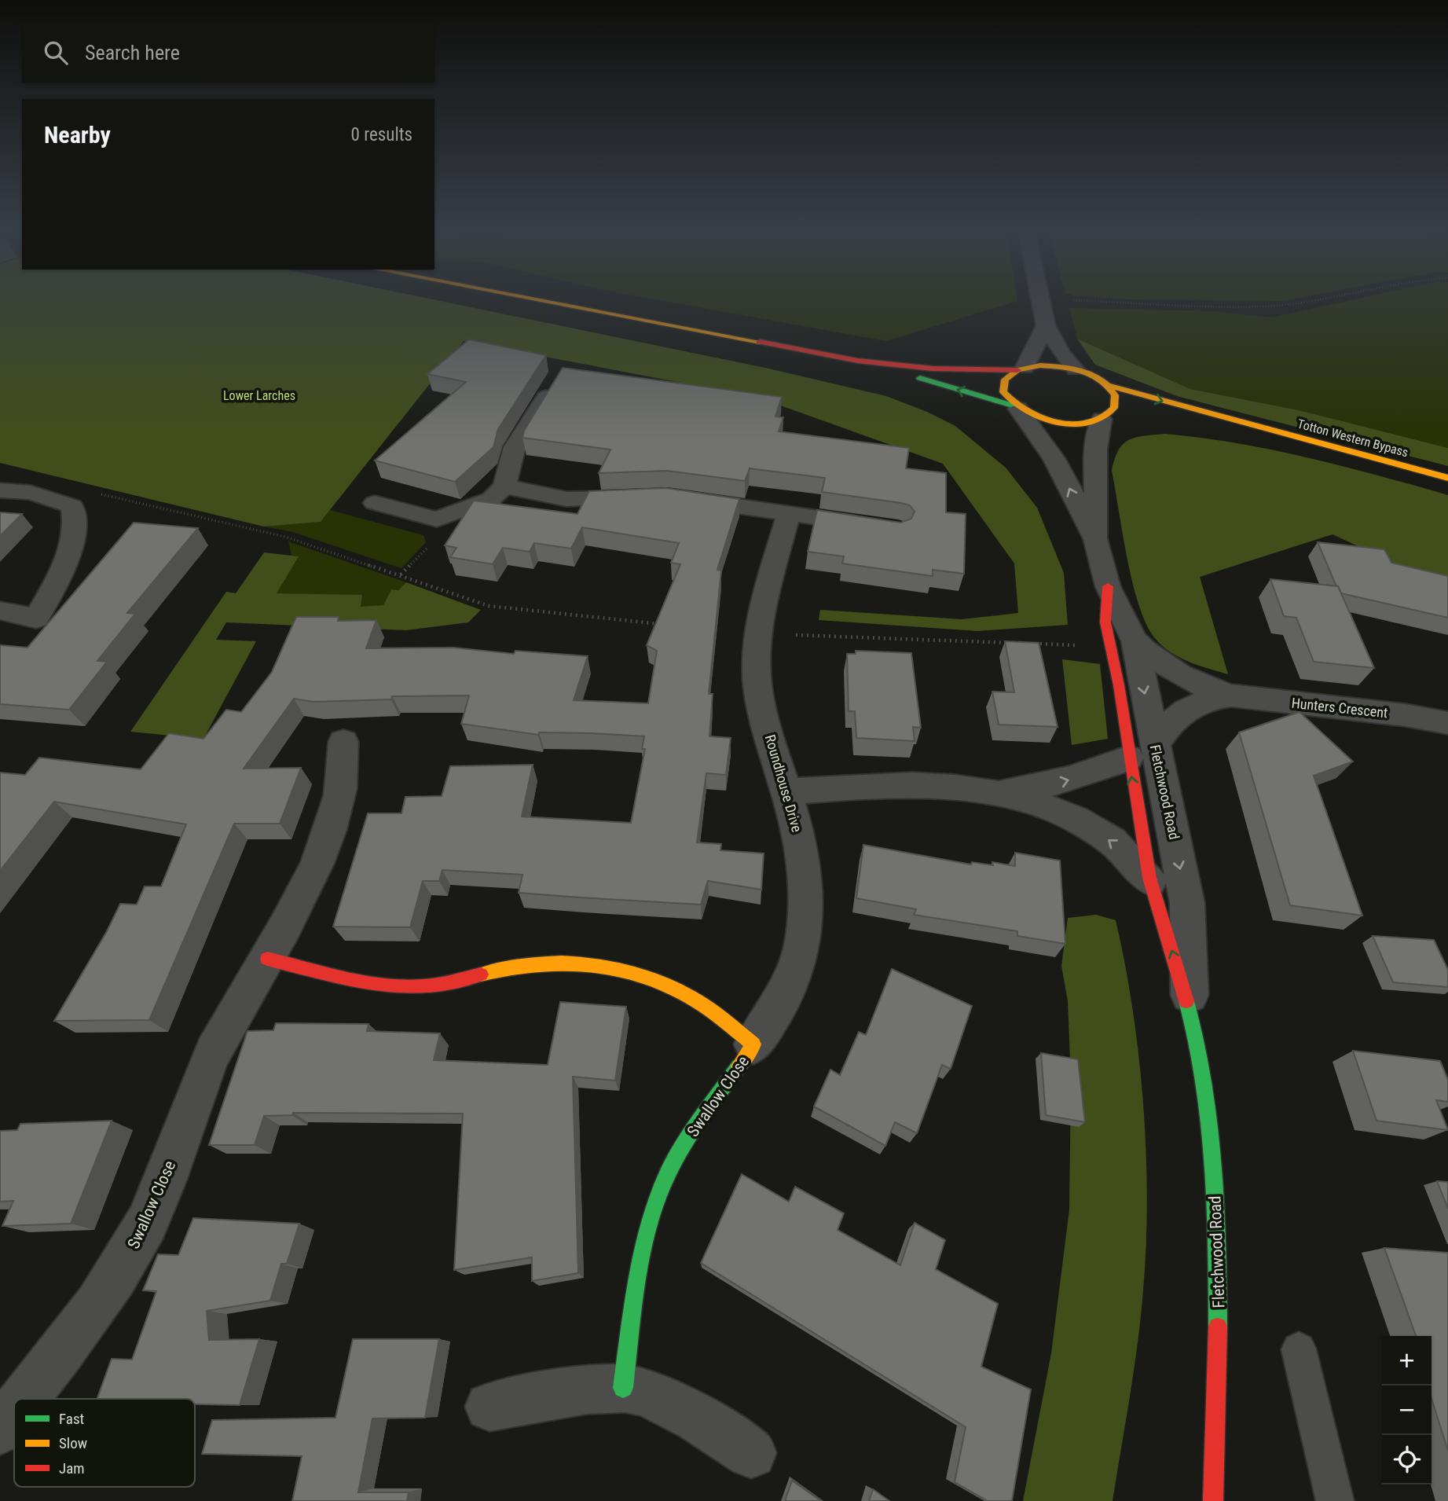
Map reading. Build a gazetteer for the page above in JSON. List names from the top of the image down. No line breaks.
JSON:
{"streets":{"main road":["Totton Western Bypass","Fletchwood Road","Swallow Close"],"street":["Hunters Crescent","Roundhouse Drive"]},"crossings":[["Hunters Crescent","Fletchwood Road"],["Roundhouse Drive","Swallow Close"]],"parks":["Lower Larches"],"legend":["Fast","Slow","Jam"],"page":{"search":"Search here","heading":["Nearby","0 results"],"map_buttons":["+","−"]}}
